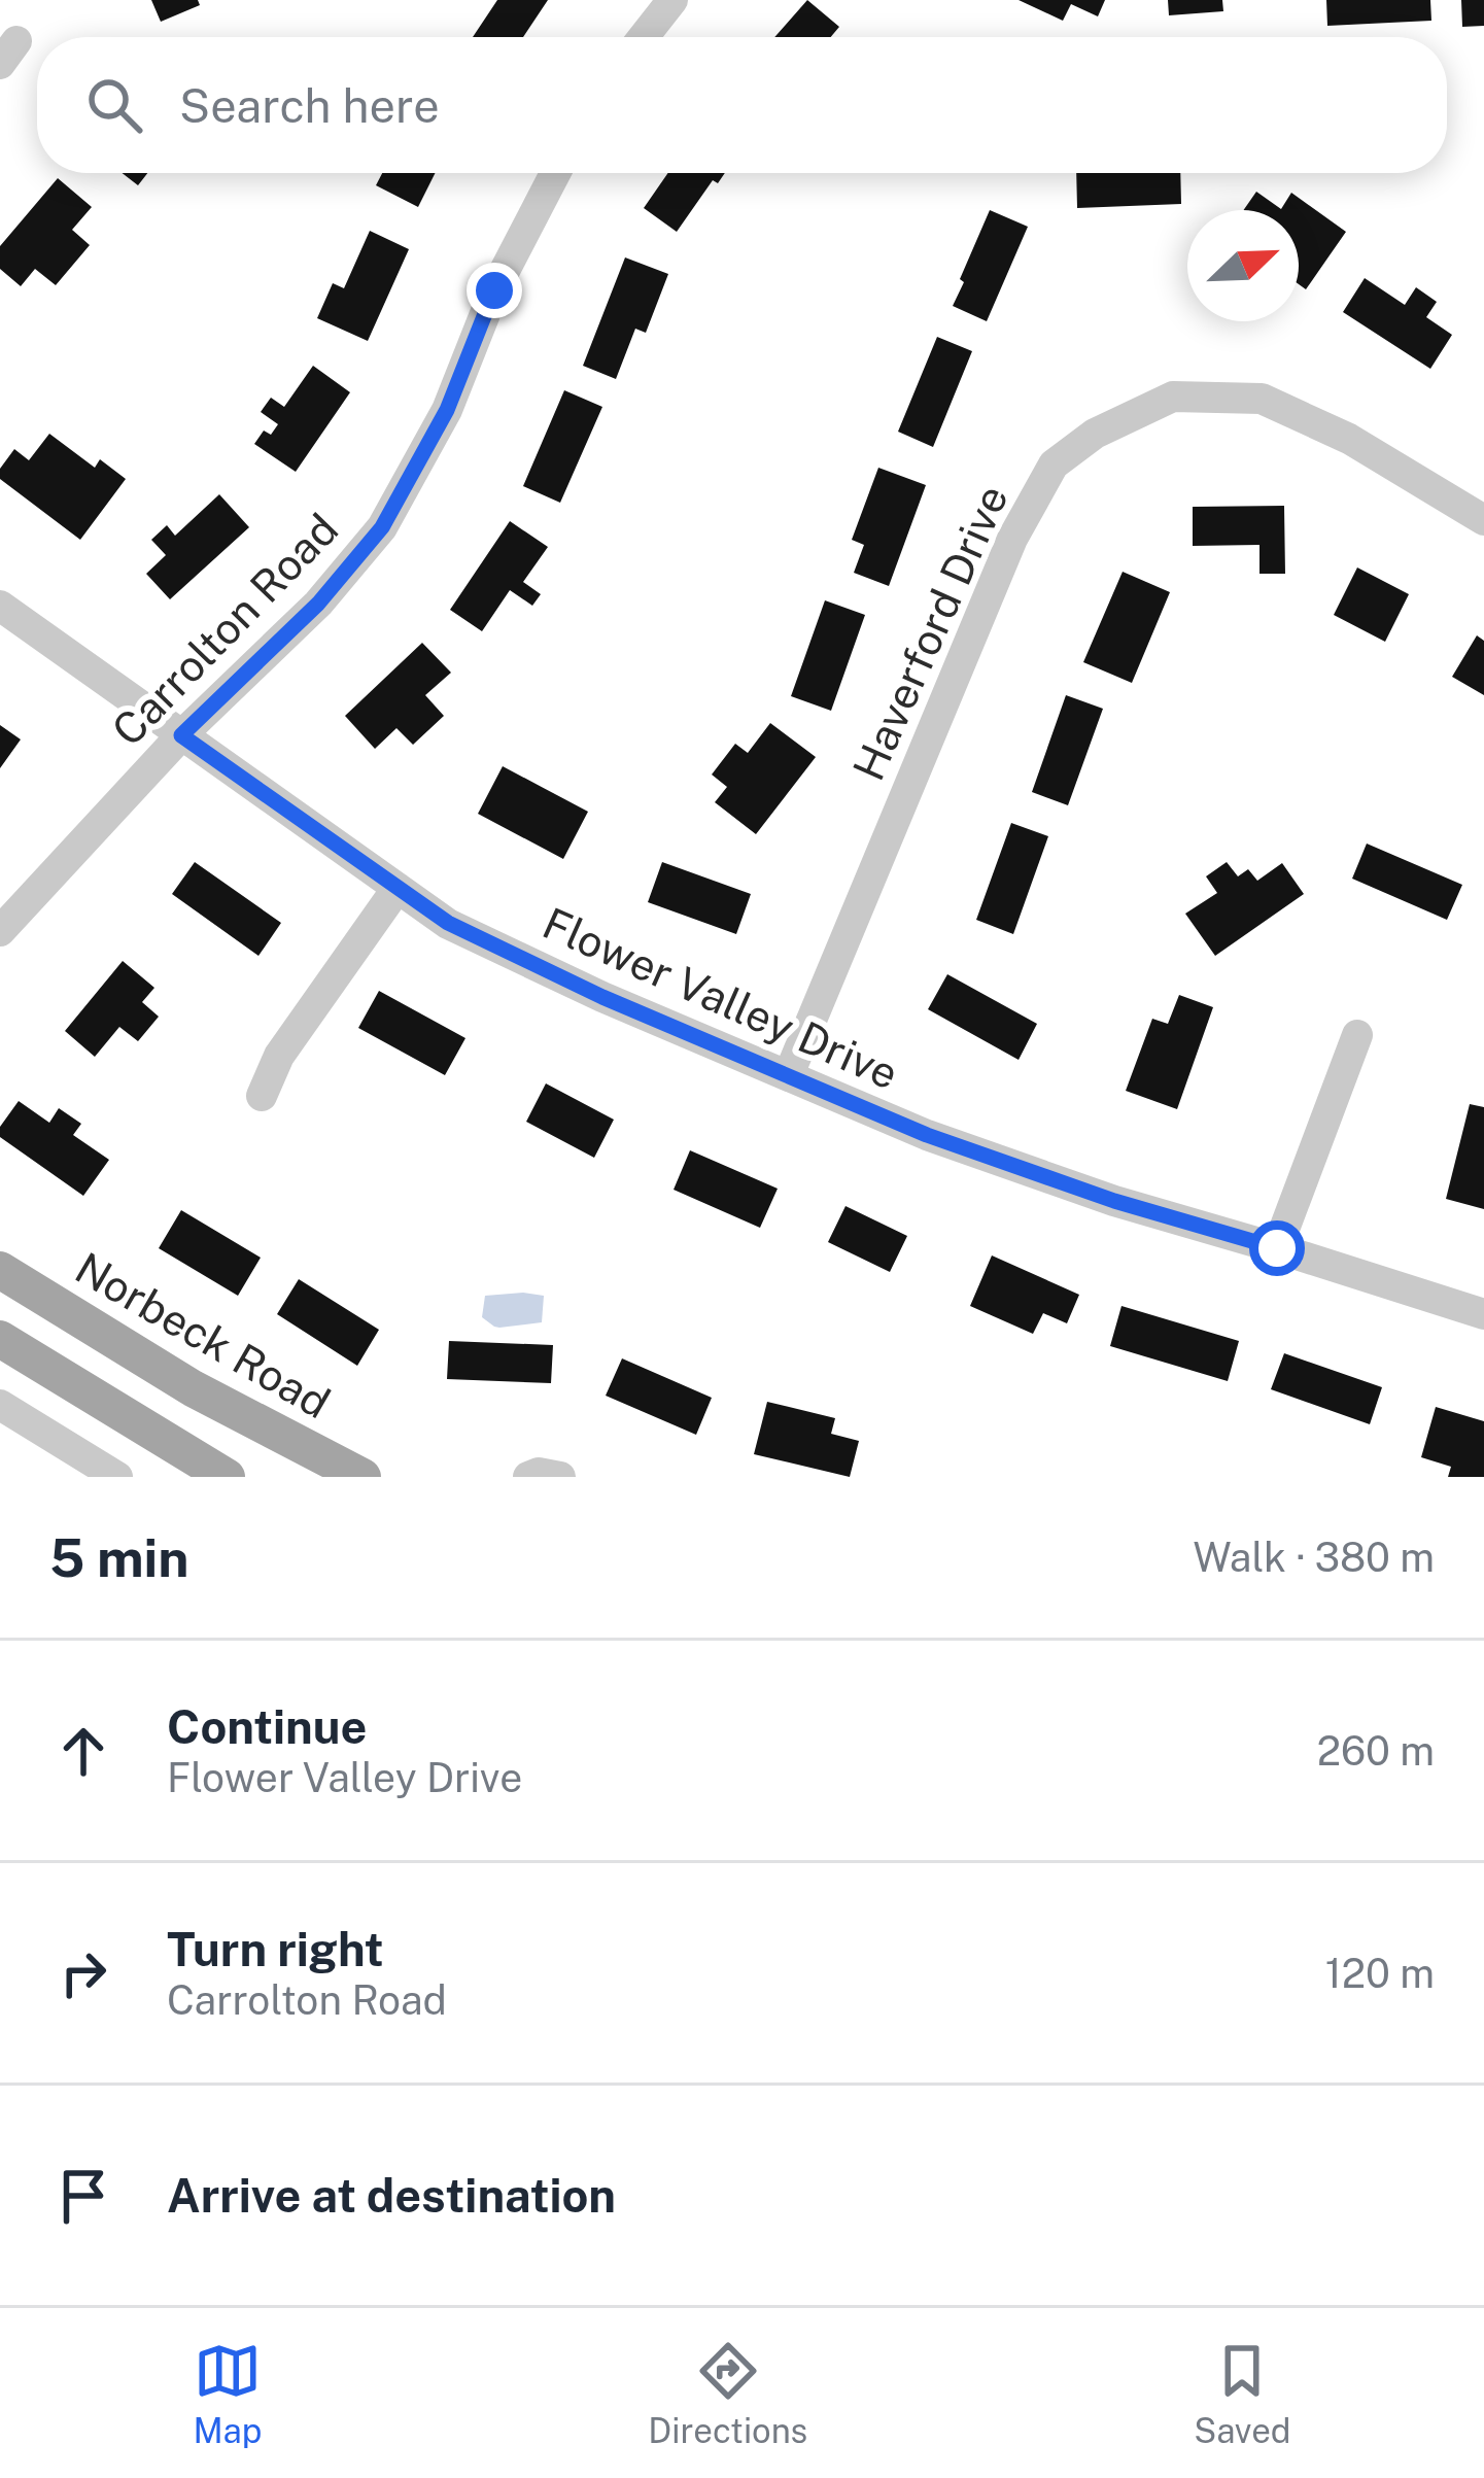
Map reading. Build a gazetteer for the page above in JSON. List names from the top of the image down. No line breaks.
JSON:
{"streets":{"main road":["Norbeck Road"],"street":["Carrolton Road","Haverford Drive","Flower Valley Drive"]},"crossings":[["Carrolton Road","Flower Valley Drive"],["Haverford Drive","Flower Valley Drive"]],"north":"top right","page":{"search":"Search here","heading":["5 min","Walk · 380 m"],"list":[["Continue","Flower Valley Drive","260 m"],["Turn right","Carrolton Road","120 m"],"Arrive at destination"],"nav":["Map","Directions","Saved"]}}
